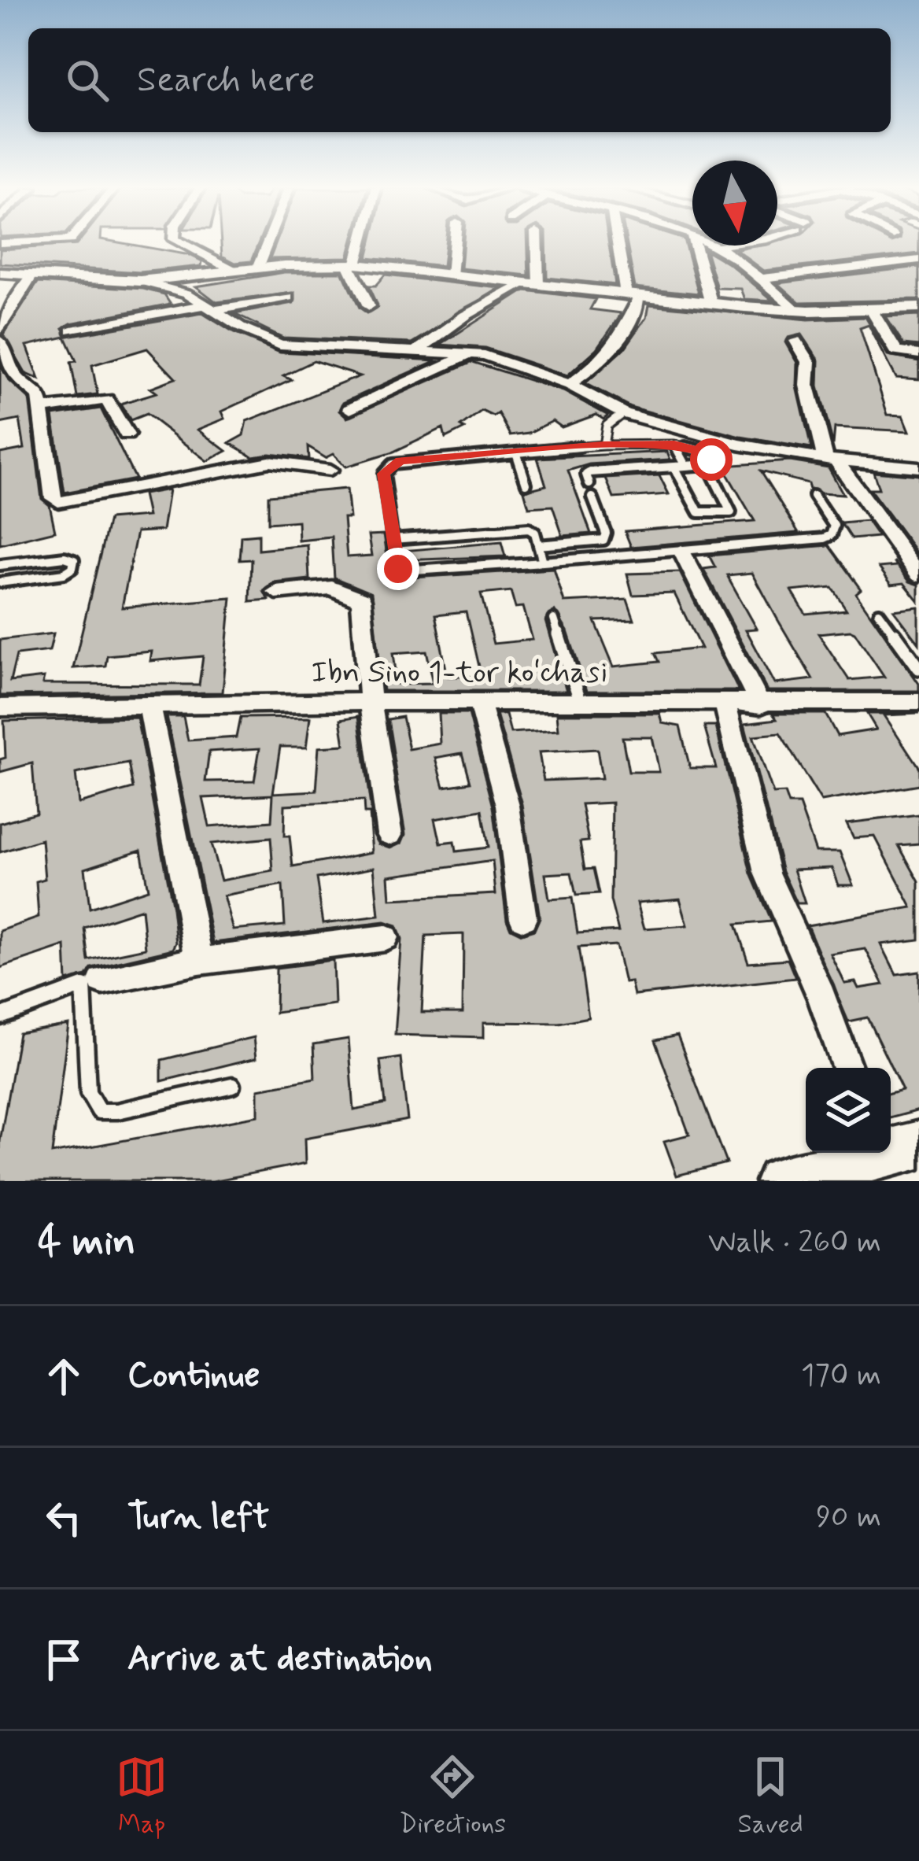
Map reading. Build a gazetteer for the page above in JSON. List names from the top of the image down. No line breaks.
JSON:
{"streets":{"street":["Ibn Sino 1-tor koʻchasi"]},"north":"bottom","page":{"search":"Search here","heading":["4 min","Walk · 260 m"],"list":[["Continue","170 m"],["Turn left","90 m"],"Arrive at destination"],"nav":["Map","Directions","Saved"]}}
